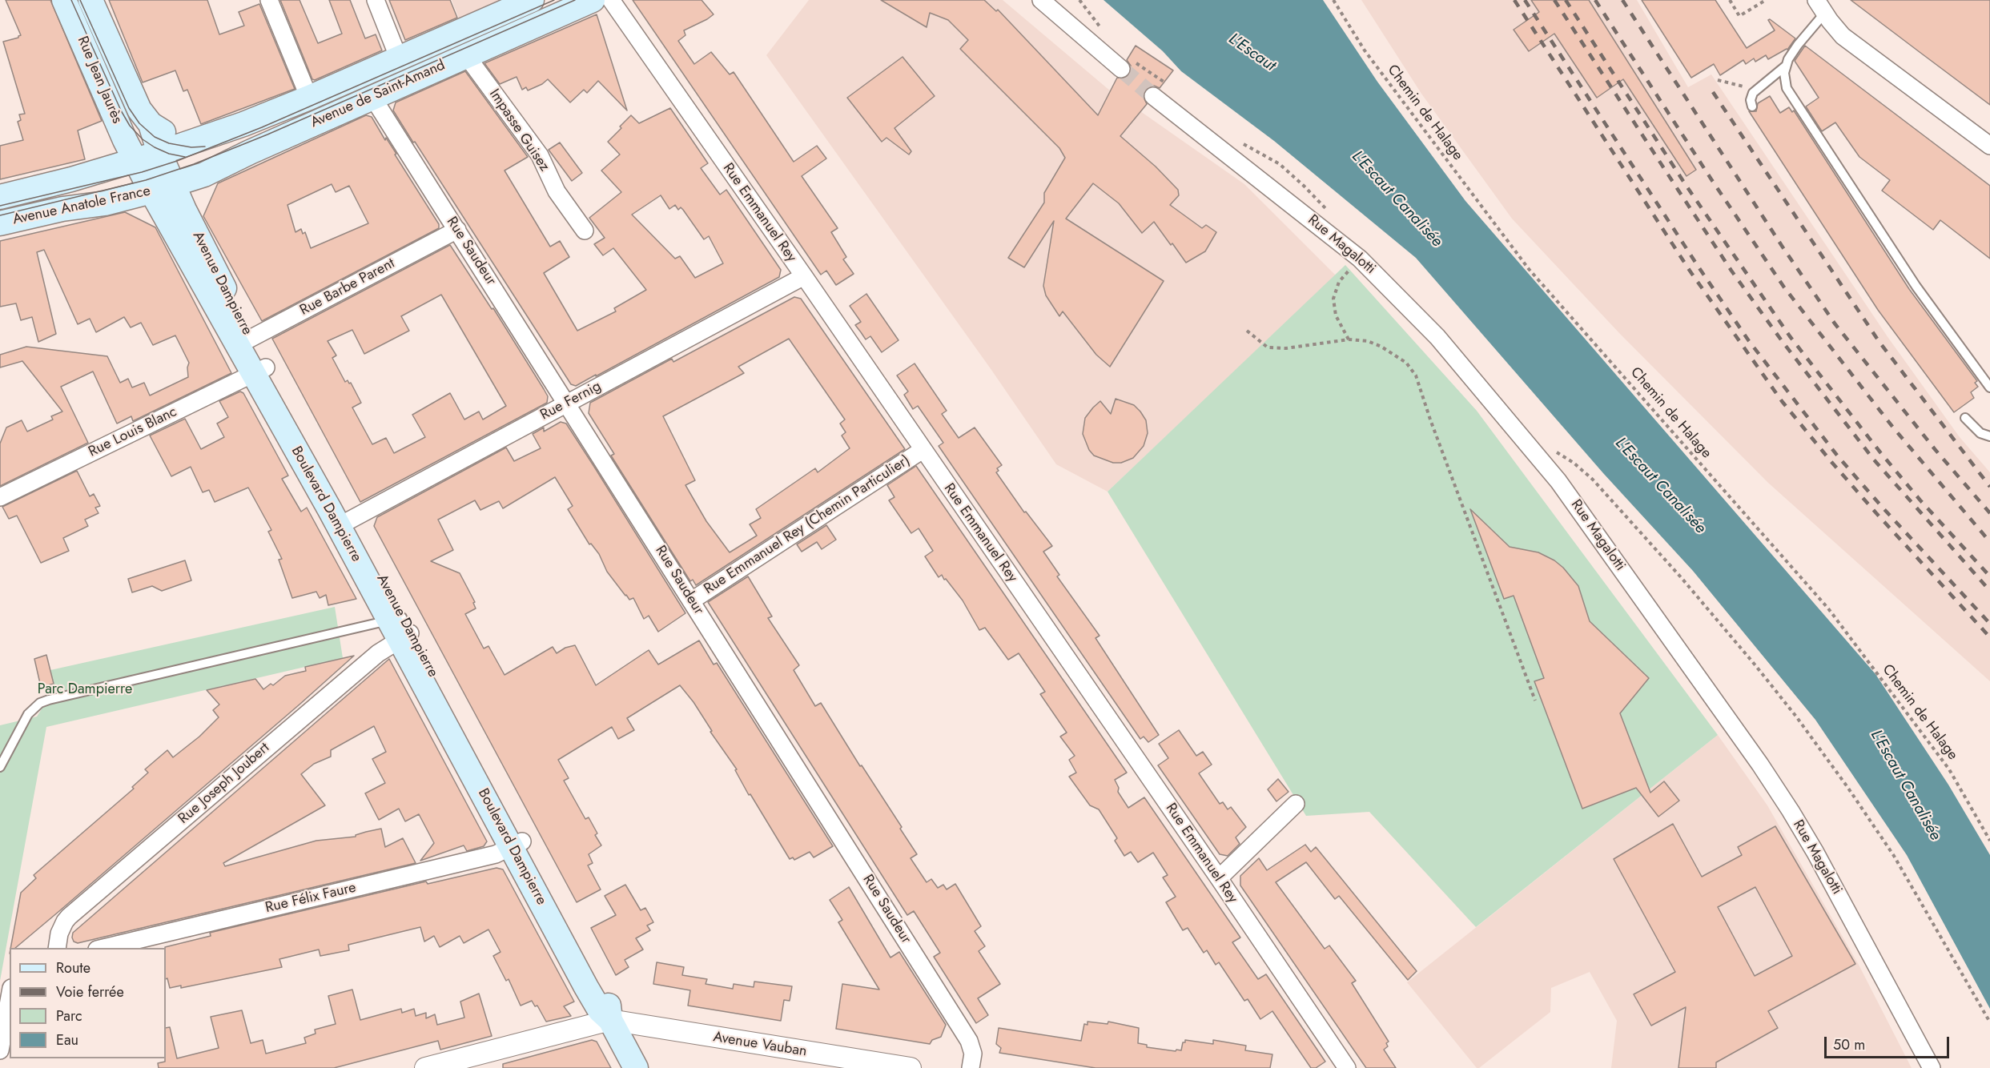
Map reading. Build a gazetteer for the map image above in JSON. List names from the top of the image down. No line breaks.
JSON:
{"streets":{"main road":["Rue Jean Jaurès","Avenue de Saint-Amand","Avenue Anatole France","Avenue Dampierre","Boulevard Dampierre"],"street":["Impasse Guisez","Rue Emmanuel Rey","Rue Magalotti","Rue Saudeur","Rue Barbe Parent","Rue Fernig","Rue Louis Blanc","Rue Emmanuel Rey (Chemin Particulier)","Rue Joseph Joubert","Rue Félix Faure","Avenue Vauban"],"path":["Chemin de Halage"]},"crossings":[["Rue Jean Jaurès","Avenue de Saint-Amand"],["Rue Jean Jaurès","Avenue Anatole France"],["Rue Jean Jaurès","Avenue Dampierre"],["Avenue de Saint-Amand","Impasse Guisez"],["Avenue de Saint-Amand","Avenue Anatole France"],["Avenue de Saint-Amand","Rue Saudeur"],["Avenue de Saint-Amand","Avenue Dampierre"],["Avenue Anatole France","Avenue Dampierre"],["Rue Emmanuel Rey","Rue Fernig"],["Rue Emmanuel Rey","Rue Emmanuel Rey (Chemin Particulier)"],["Rue Saudeur","Rue Barbe Parent"],["Rue Saudeur","Rue Fernig"],["Rue Saudeur","Rue Emmanuel Rey (Chemin Particulier)"],["Avenue Dampierre","Rue Barbe Parent"],["Avenue Dampierre","Boulevard Dampierre"],["Rue Barbe Parent","Boulevard Dampierre"],["Rue Fernig","Boulevard Dampierre"],["Rue Louis Blanc","Boulevard Dampierre"],["Boulevard Dampierre","Rue Joseph Joubert"],["Boulevard Dampierre","Rue Félix Faure"],["Boulevard Dampierre","Avenue Vauban"]],"water":["L'Escaut","L'Escaut Canalisée"],"parks":["Parc Dampierre"],"legend":["Route","Voie ferrée","Parc","Eau"],"scale_bar":"50 m"}
